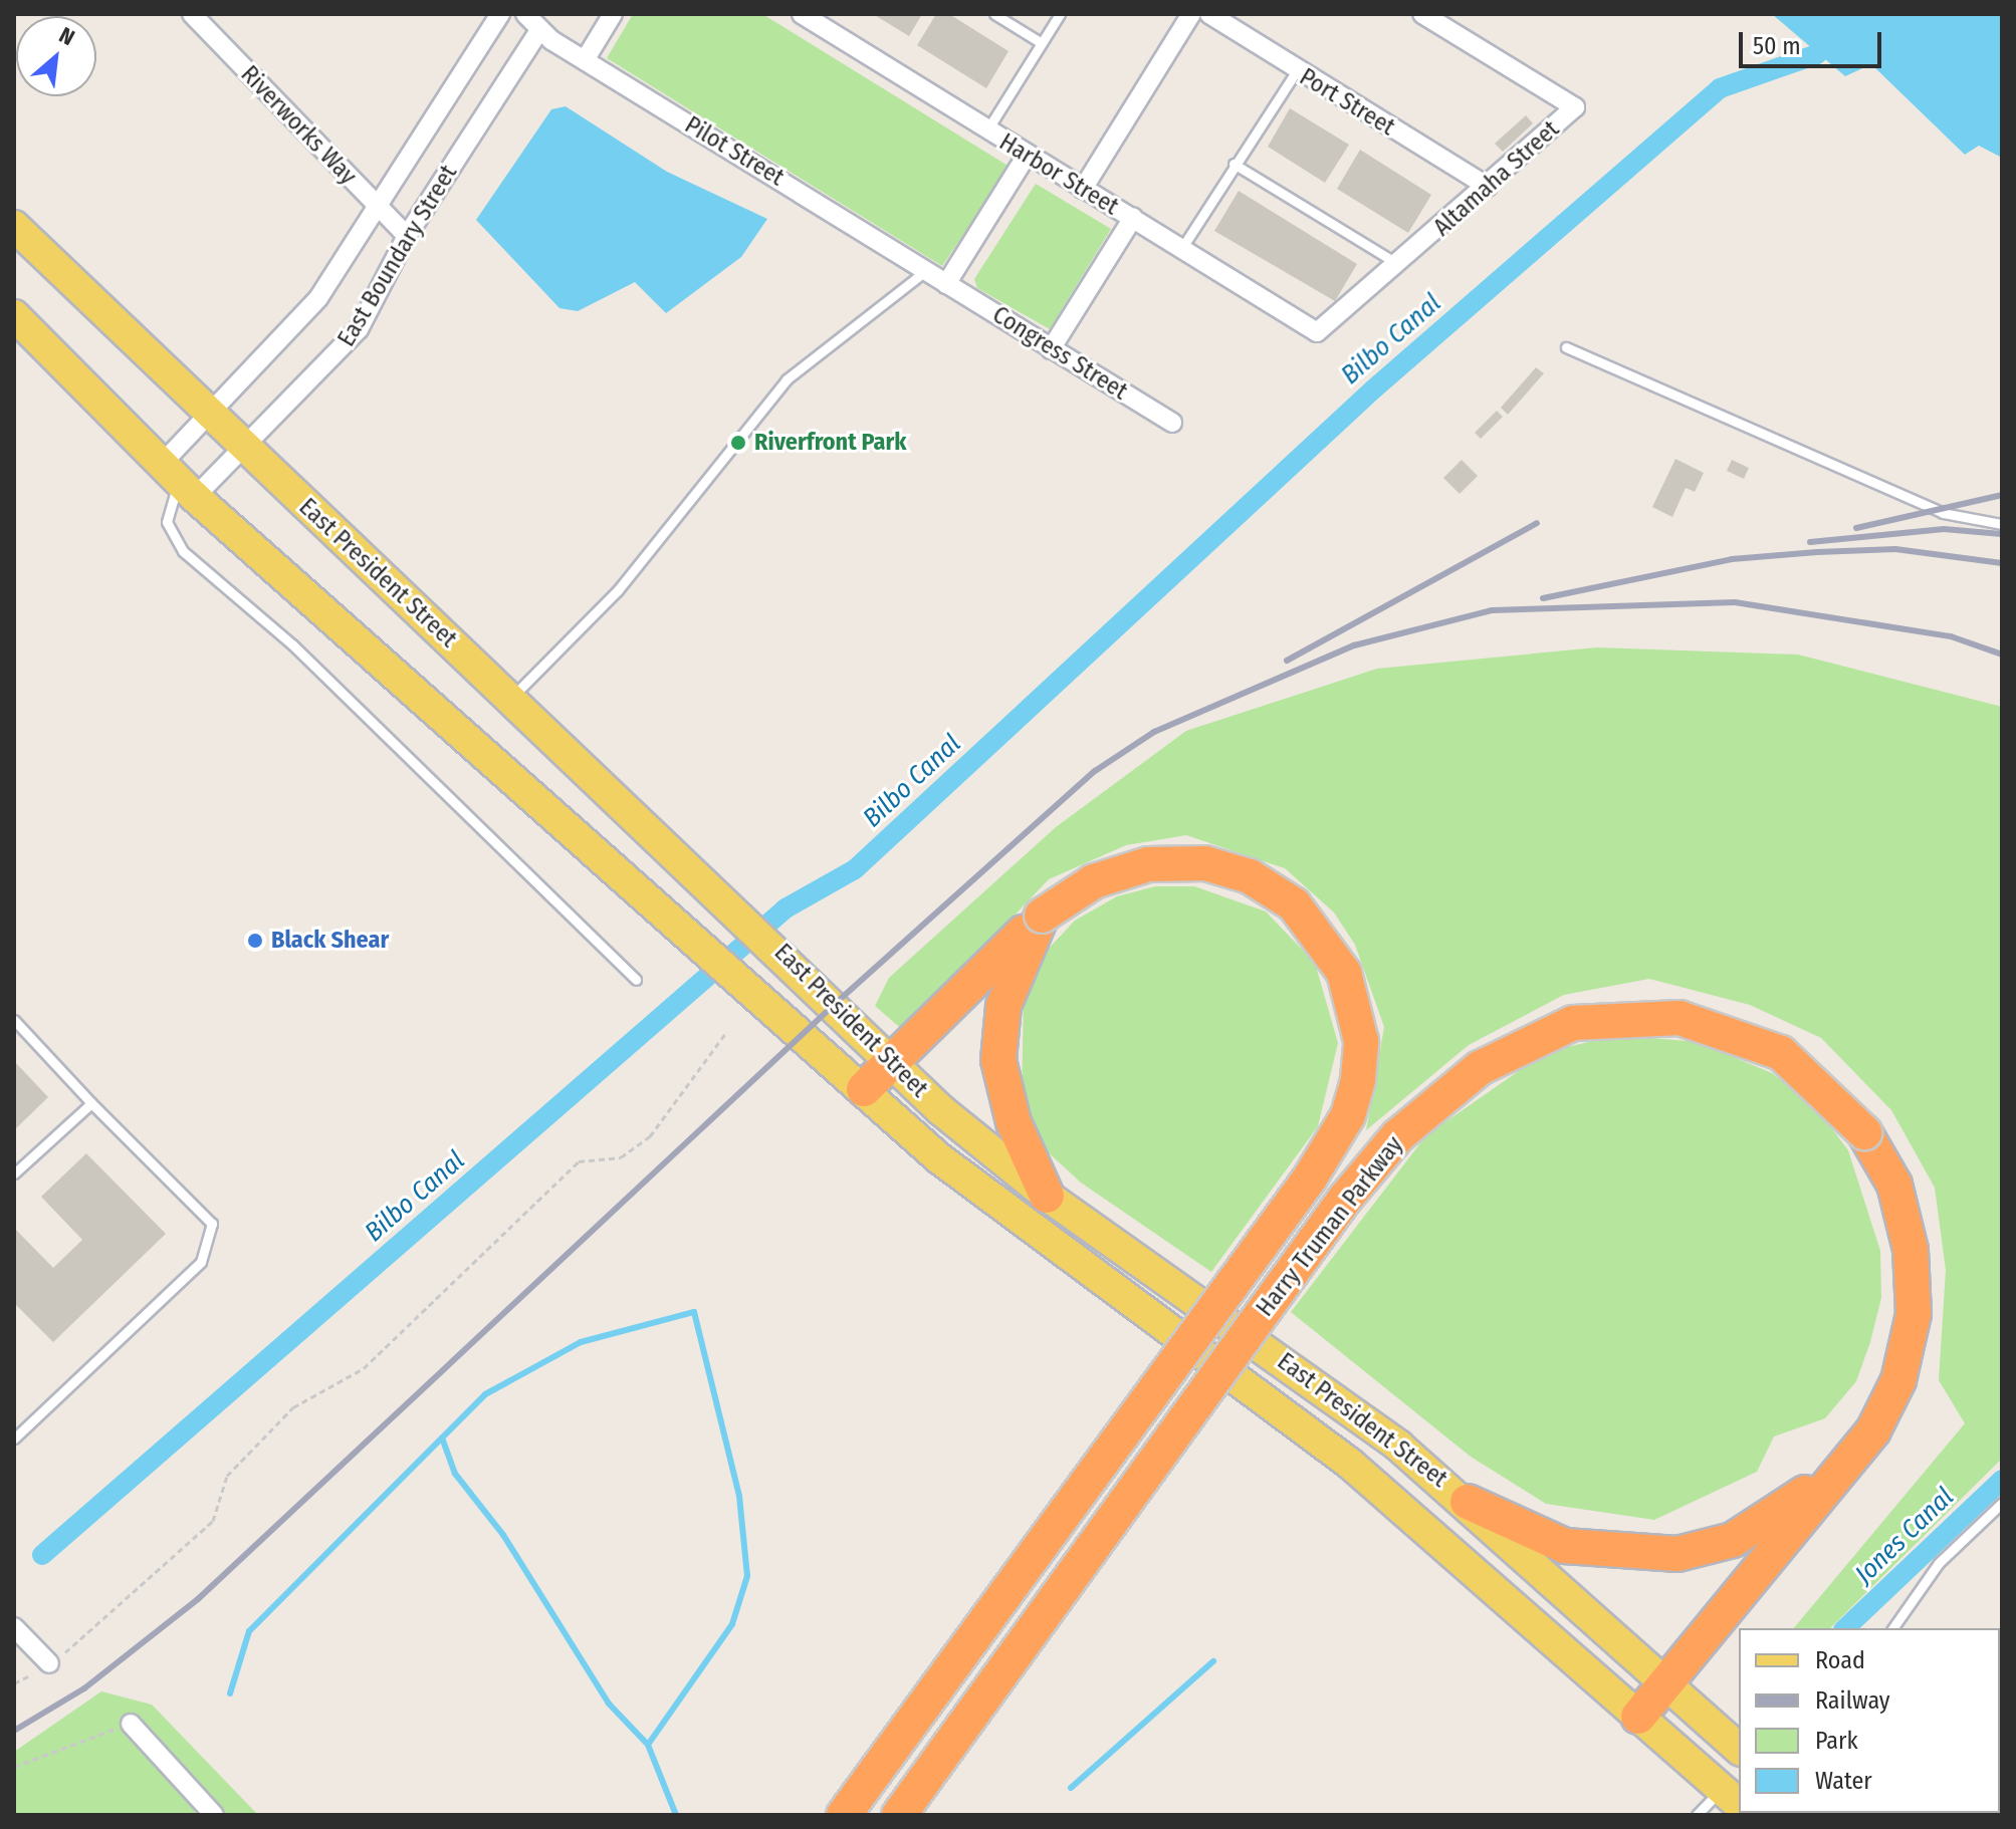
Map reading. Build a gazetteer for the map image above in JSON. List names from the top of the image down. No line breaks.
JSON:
{"streets":{"highway":["Harry Truman Parkway"],"main road":["East President Street"],"street":["Port Street","Riverworks Way","Pilot Street","Harbor Street","Altamaha Street","East Boundary Street","Congress Street"]},"crossings":[["Port Street","Altamaha Street"],["Riverworks Way","East Boundary Street"],["Pilot Street","East Boundary Street"],["Pilot Street","Congress Street"],["Harbor Street","Altamaha Street"],["East Boundary Street","East President Street"],["East President Street","Harry Truman Parkway"]],"water":["Bilbo Canal","Jones Canal"],"places":["Riverfront Park","Black Shear"],"legend":["Road","Railway","Park","Water"],"scale_bar":"50 m","north":"top right"}
